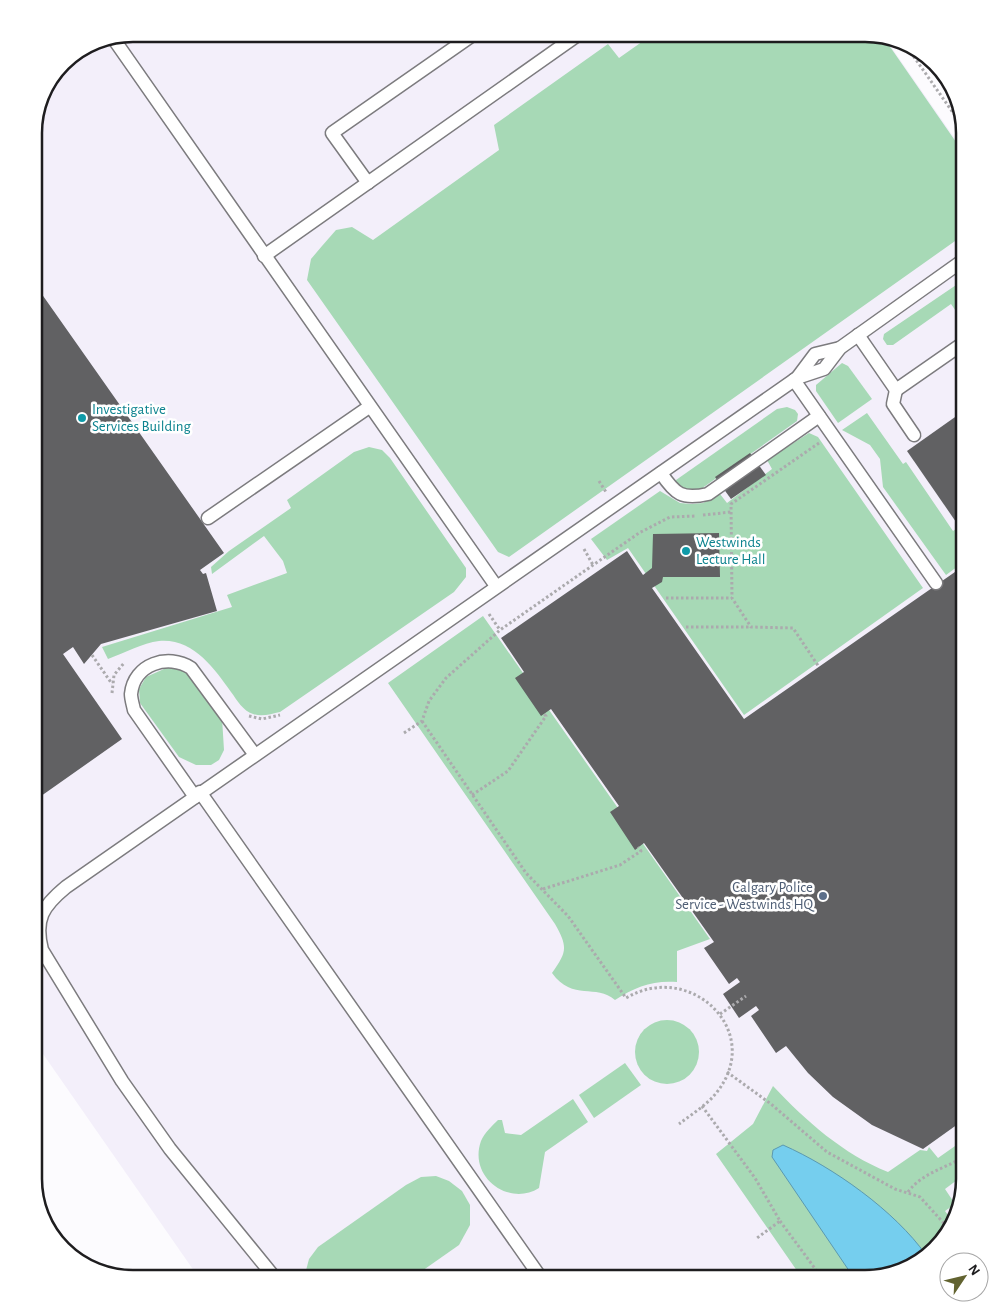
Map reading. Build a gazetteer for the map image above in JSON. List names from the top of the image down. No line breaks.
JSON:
{"places":["Investigative Services Building","Westwinds Lecture Hall","Calgary Police Service - Westwinds HQ"],"north":"top right"}
